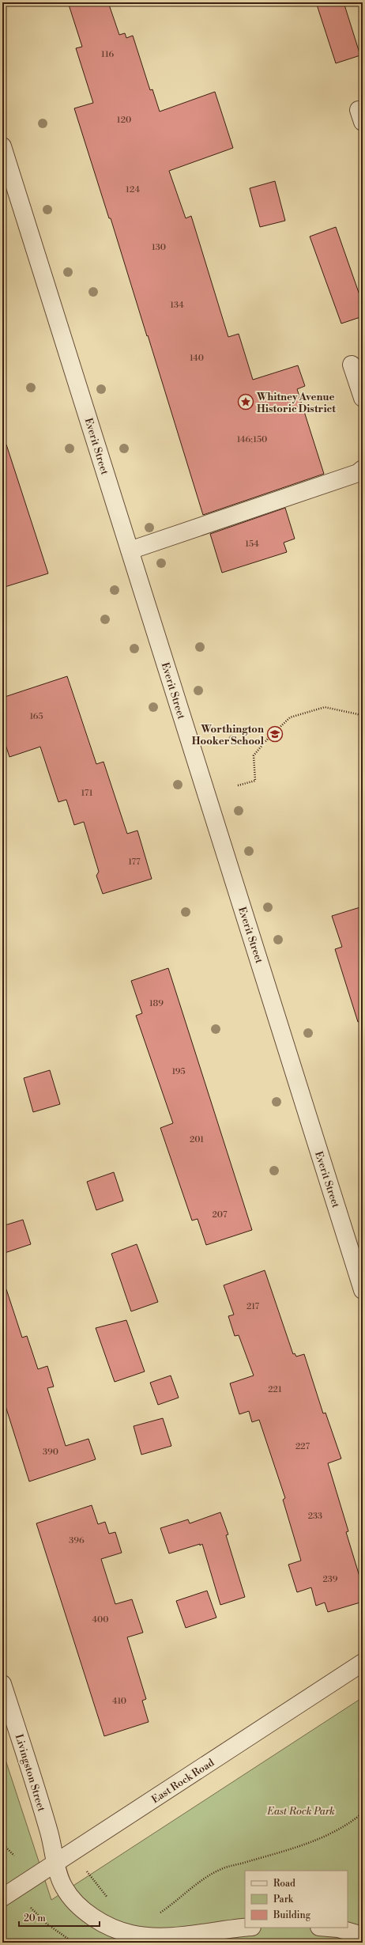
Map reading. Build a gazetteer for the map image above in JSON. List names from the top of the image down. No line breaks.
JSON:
{"streets":{"street":["Everit Street","Livingston Street","East Rock Road"]},"crossings":[["Livingston Street","East Rock Road"]],"parks":["East Rock Park"],"places":{"place":["Whitney Avenue Historic District"],"school or university":["Worthington Hooker School"]},"house_numbers":["116","120","124","130","134","140","146;150","154","165","171","177","189","195","201","207","217","221","227","390","233","396","239","400","410"],"legend":["Road","Park","Building"],"scale_bar":"20 m"}
